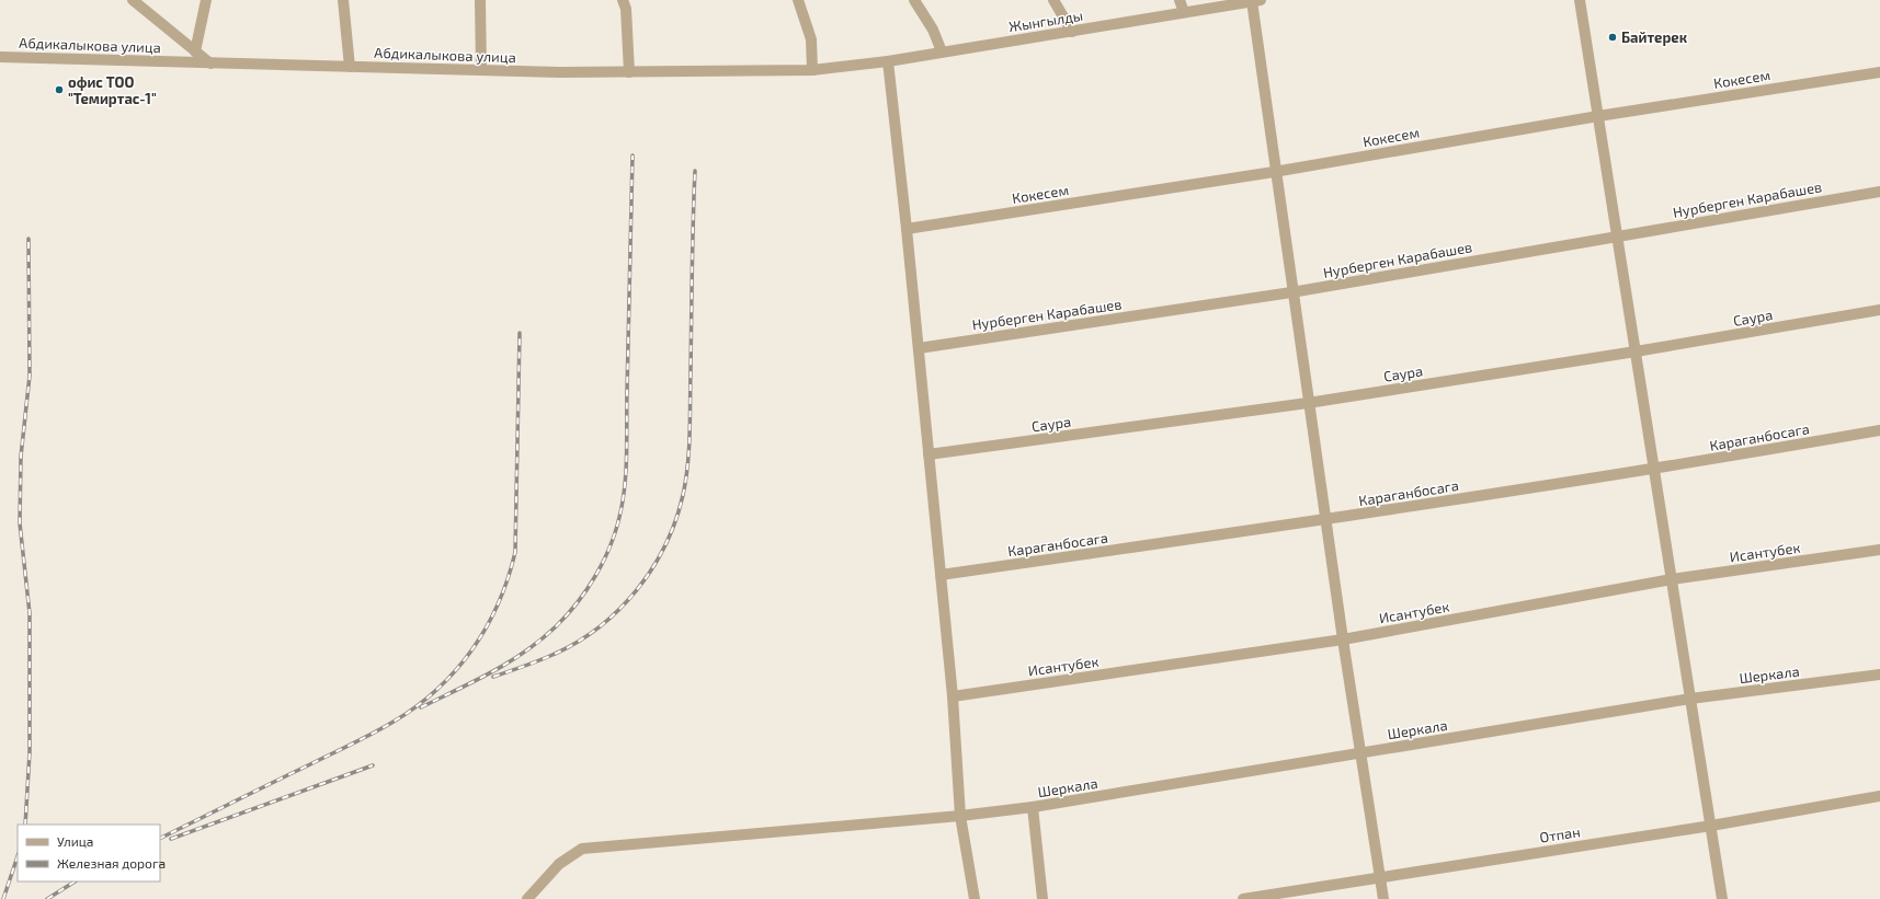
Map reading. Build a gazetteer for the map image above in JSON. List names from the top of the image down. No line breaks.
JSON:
{"streets":{"street":["Жынгылды","Абдикалыкова улица","Кокесем","Нурберген Карабашев","Саура","Караганбосага","Исантубек","Шеркала","Отпан"]},"crossings":[["Жынгылды","Абдикалыкова улица"]],"places":["Байтерек","офис ТОО \"Темиртас-1\""],"legend":["Улица","Железная дорога"]}
